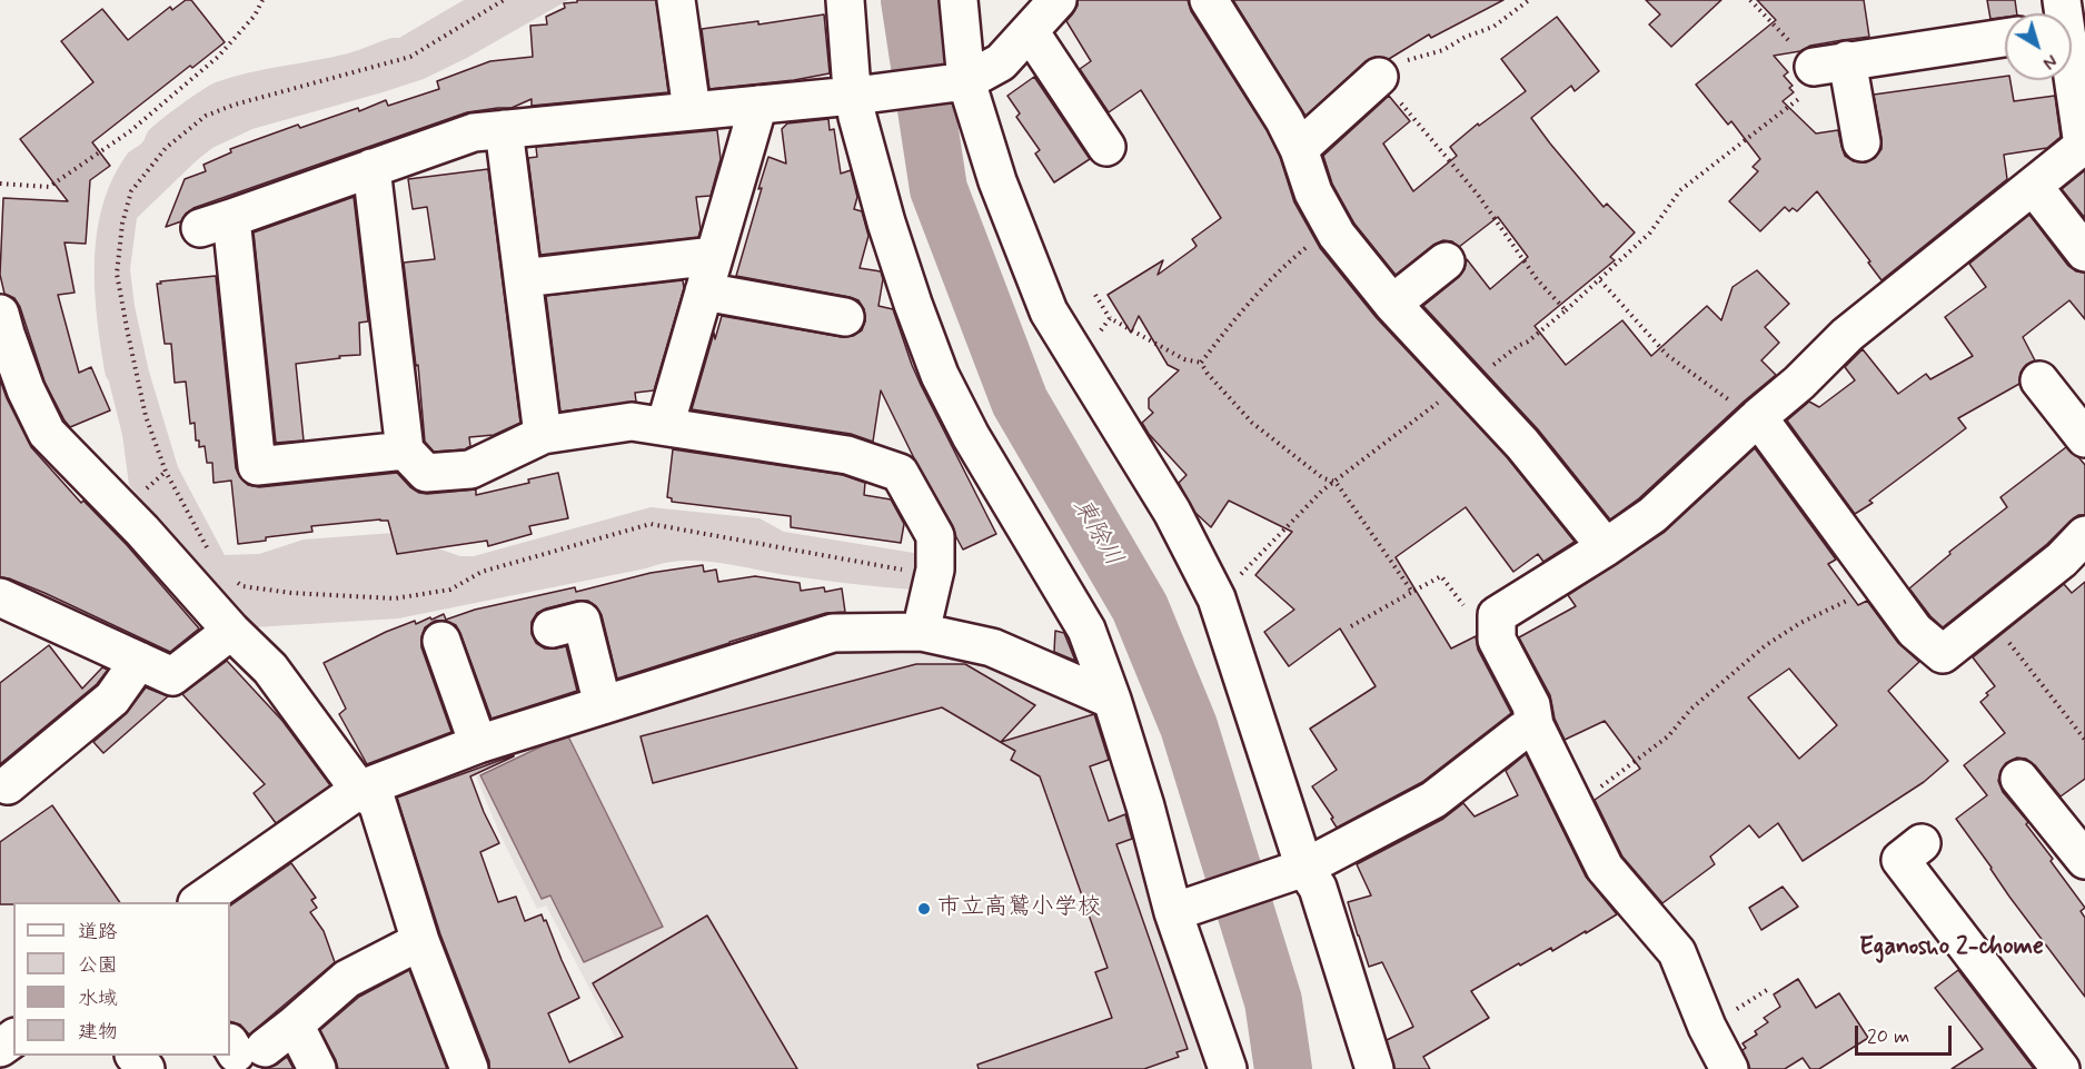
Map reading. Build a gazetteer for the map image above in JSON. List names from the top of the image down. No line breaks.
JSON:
{"districts":["Eganosho 2-chome"],"water":["東除川"],"places":["市立高鷲小学校"],"legend":["道路","公園","水域","建物"],"scale_bar":"20 m","north":"bottom right"}
